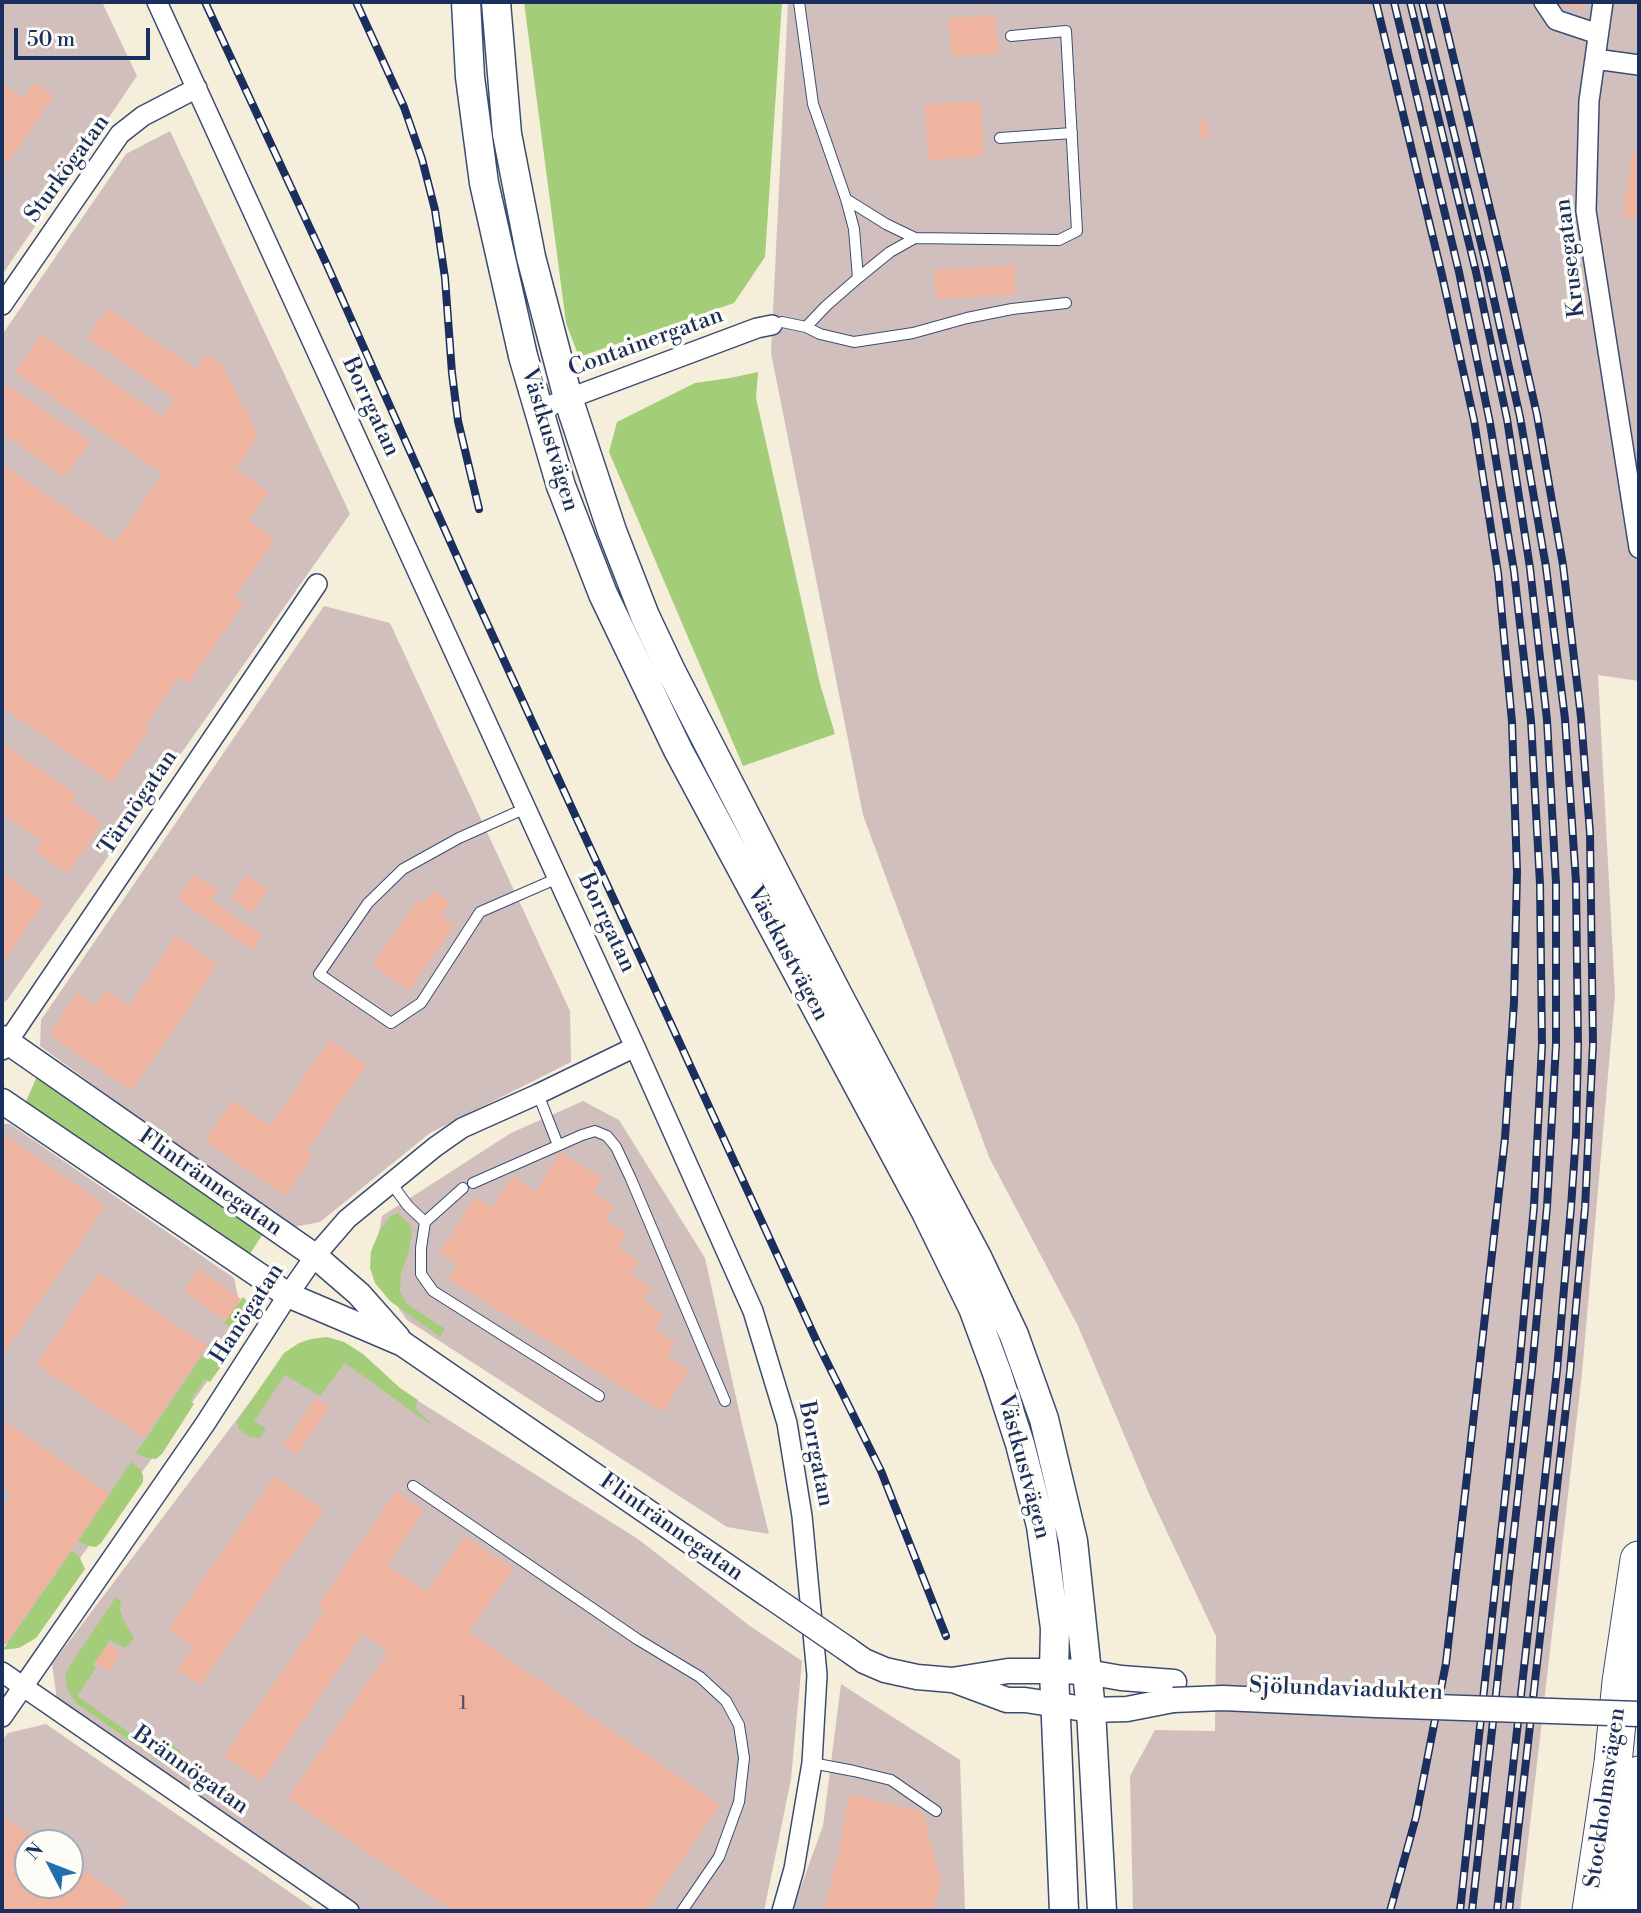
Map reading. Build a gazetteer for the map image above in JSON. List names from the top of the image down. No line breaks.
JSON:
{"streets":{"highway":["Stockholmsvägen"],"main road":["Västkustvägen"],"street":["Sturkögatan","Krusegatan","Containergatan","Borrgatan","Tärnögatan","Flintrännegatan","Hanögatan","Sjölundaviadukten","Brännögatan"]},"crossings":[["Sturkögatan","Borrgatan"],["Containergatan","Västkustvägen"],["Borrgatan","Hanögatan"],["Västkustvägen","Flintrännegatan"],["Västkustvägen","Sjölundaviadukten"],["Tärnögatan","Flintrännegatan"],["Flintrännegatan","Hanögatan"],["Flintrännegatan","Sjölundaviadukten"],["Hanögatan","Brännögatan"]],"house_numbers":["1"],"scale_bar":"50 m","north":"top left"}
